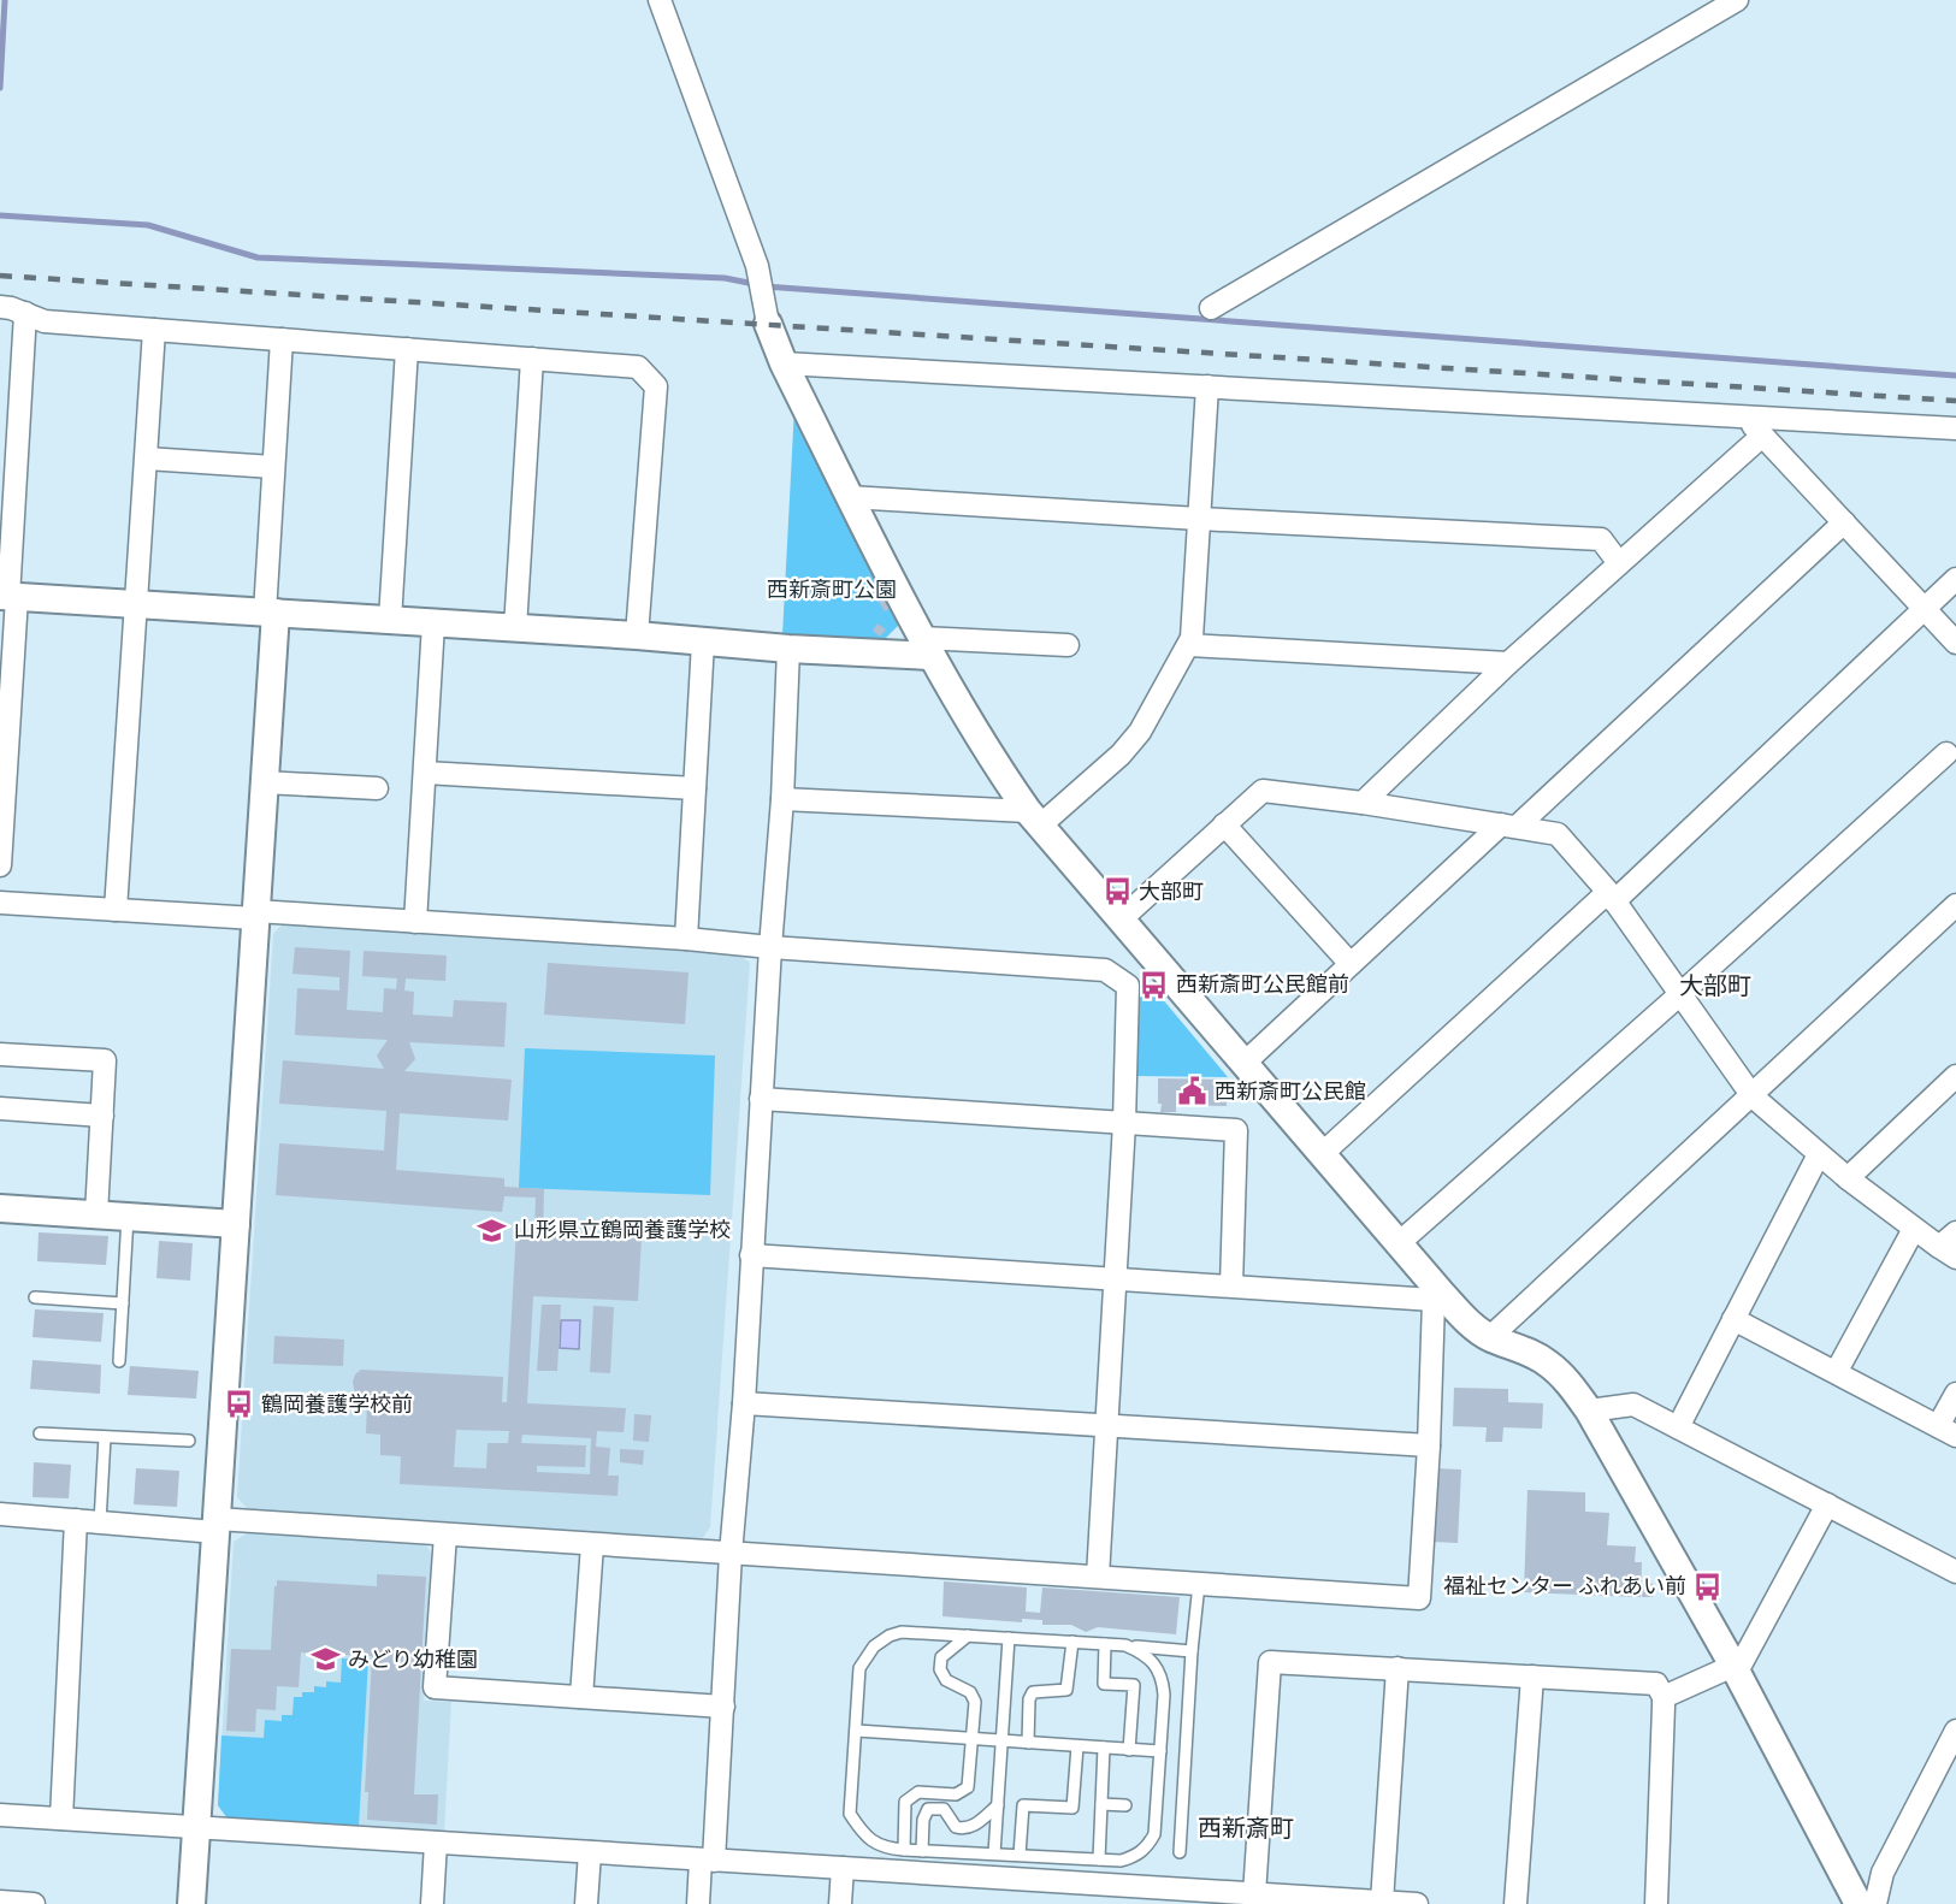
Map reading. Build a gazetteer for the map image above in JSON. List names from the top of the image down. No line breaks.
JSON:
{"districts":["大部町","西新斎町"],"parks":["西新斎町公園"],"places":{"bus stop":["大部町","西新斎町公民館前","鶴岡養護学校前","福祉センター ふれあい前"],"public building":["西新斎町公民館"],"school or university":["山形県立鶴岡養護学校","みどり幼稚園"]}}
